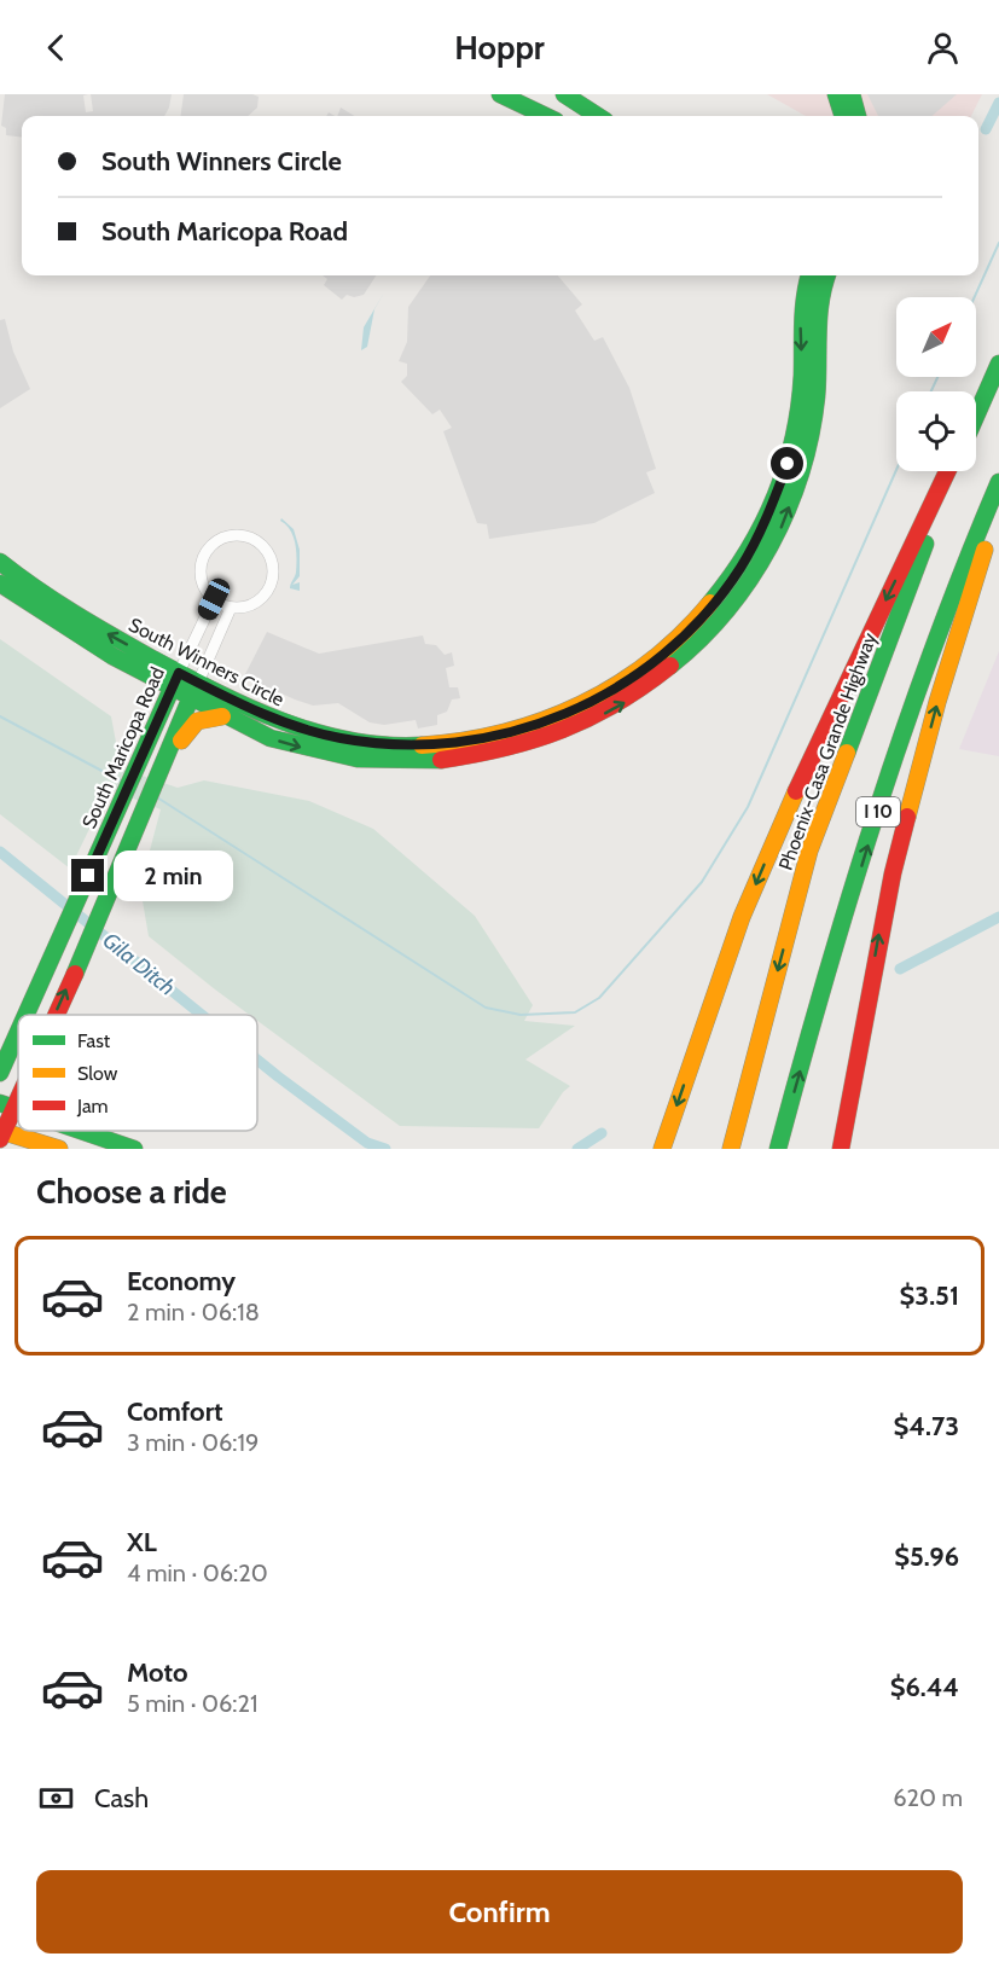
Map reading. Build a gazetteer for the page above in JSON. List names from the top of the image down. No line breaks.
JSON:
{"streets":{"main road":["South Winners Circle","South Maricopa Road","Phoenix-Casa Grande Highway","I 10"]},"crossings":[["South Winners Circle","South Maricopa Road"]],"water":["Gila Ditch"],"legend":["Fast","Slow","Jam"],"north":"top right","page":{"header":"Hoppr","banner":["South Winners Circle","South Maricopa Road"],"bubble":"2 min","heading":"Choose a ride","list":[{"name":"Economy","note":"2 min · 06:18","value":"$3.51"},{"name":"Comfort","note":"3 min · 06:19","value":"$4.73"},{"name":"XL","note":"4 min · 06:20","value":"$5.96"},{"name":"Moto","note":"5 min · 06:21","value":"$6.44"}],"pay":["Cash","620 m"],"buttons":"Confirm"}}
